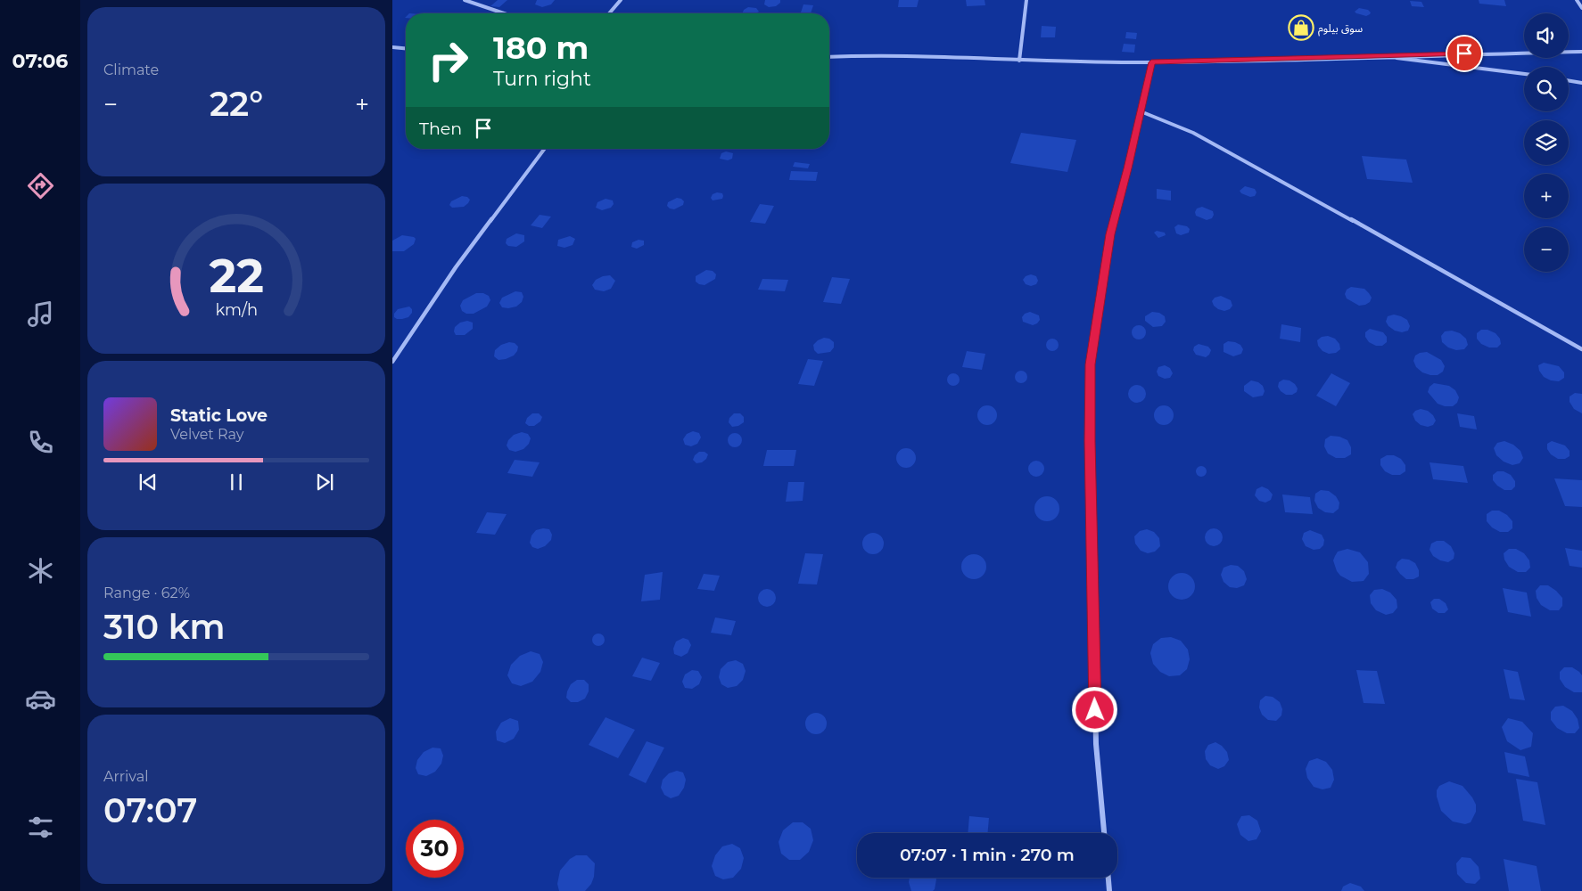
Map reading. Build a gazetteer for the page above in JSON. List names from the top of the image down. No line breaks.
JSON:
{"places":{"shop":["سوق بيلوم"]},"page":{"tabs":"07:06","tile":["Climate",["Range · 62%","310 km"],["Arrival","07:07"]],"map_buttons":["+","−"],"turn":["180 m","Turn right"],"heat":["−","22°","+"],"then":"Then","song":["Static Love","Velvet Ray"],"limit":"30","trip":"07:07 · 1 min · 270 m","gauge":["22","km/h"]}}
